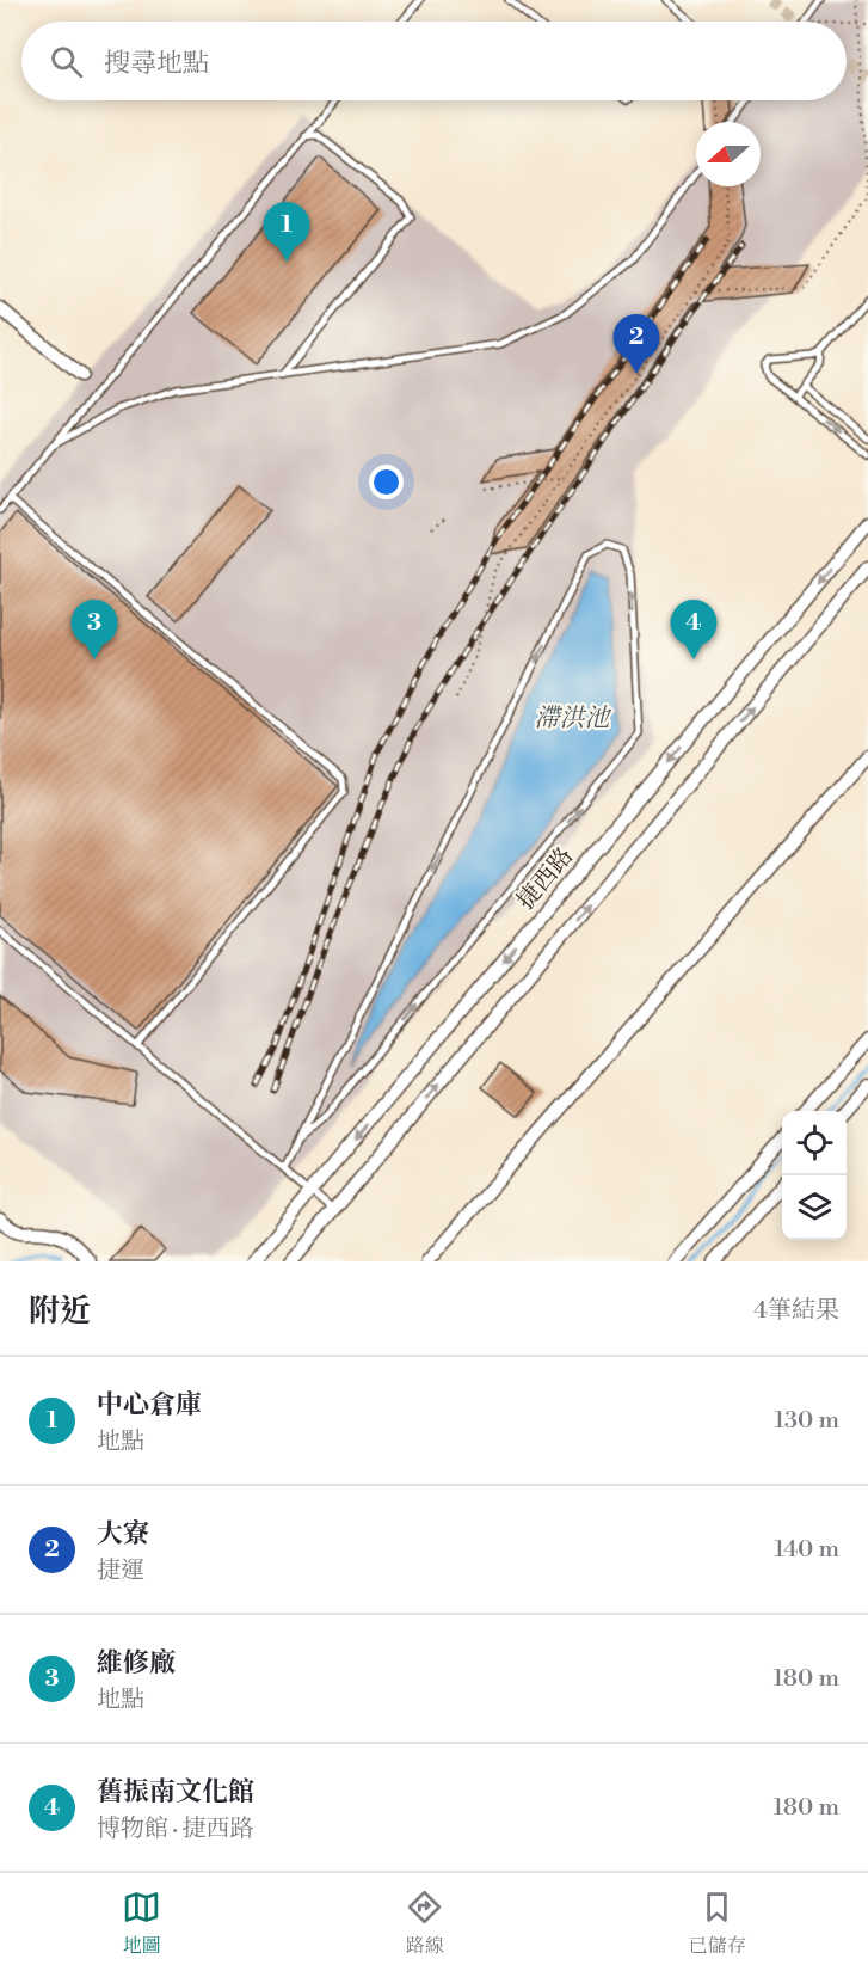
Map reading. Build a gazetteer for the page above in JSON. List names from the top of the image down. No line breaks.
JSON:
{"streets":{"street":["捷西路"]},"water":["滯洪池"],"north":"left","page":{"search":"搜尋地點","pins":["1","2","3","4"],"heading":["附近","4筆結果"],"list":[{"mark":"1","name":"中心倉庫","note":"地點","value":"130 m"},{"mark":"2","name":"大寮","note":"捷運","value":"140 m"},{"mark":"3","name":"維修廠","note":"地點","value":"180 m"},{"mark":"4","name":"舊振南文化館","note":"博物館 · 捷西路","value":"180 m"}],"nav":["地圖","路線","已儲存"]}}
